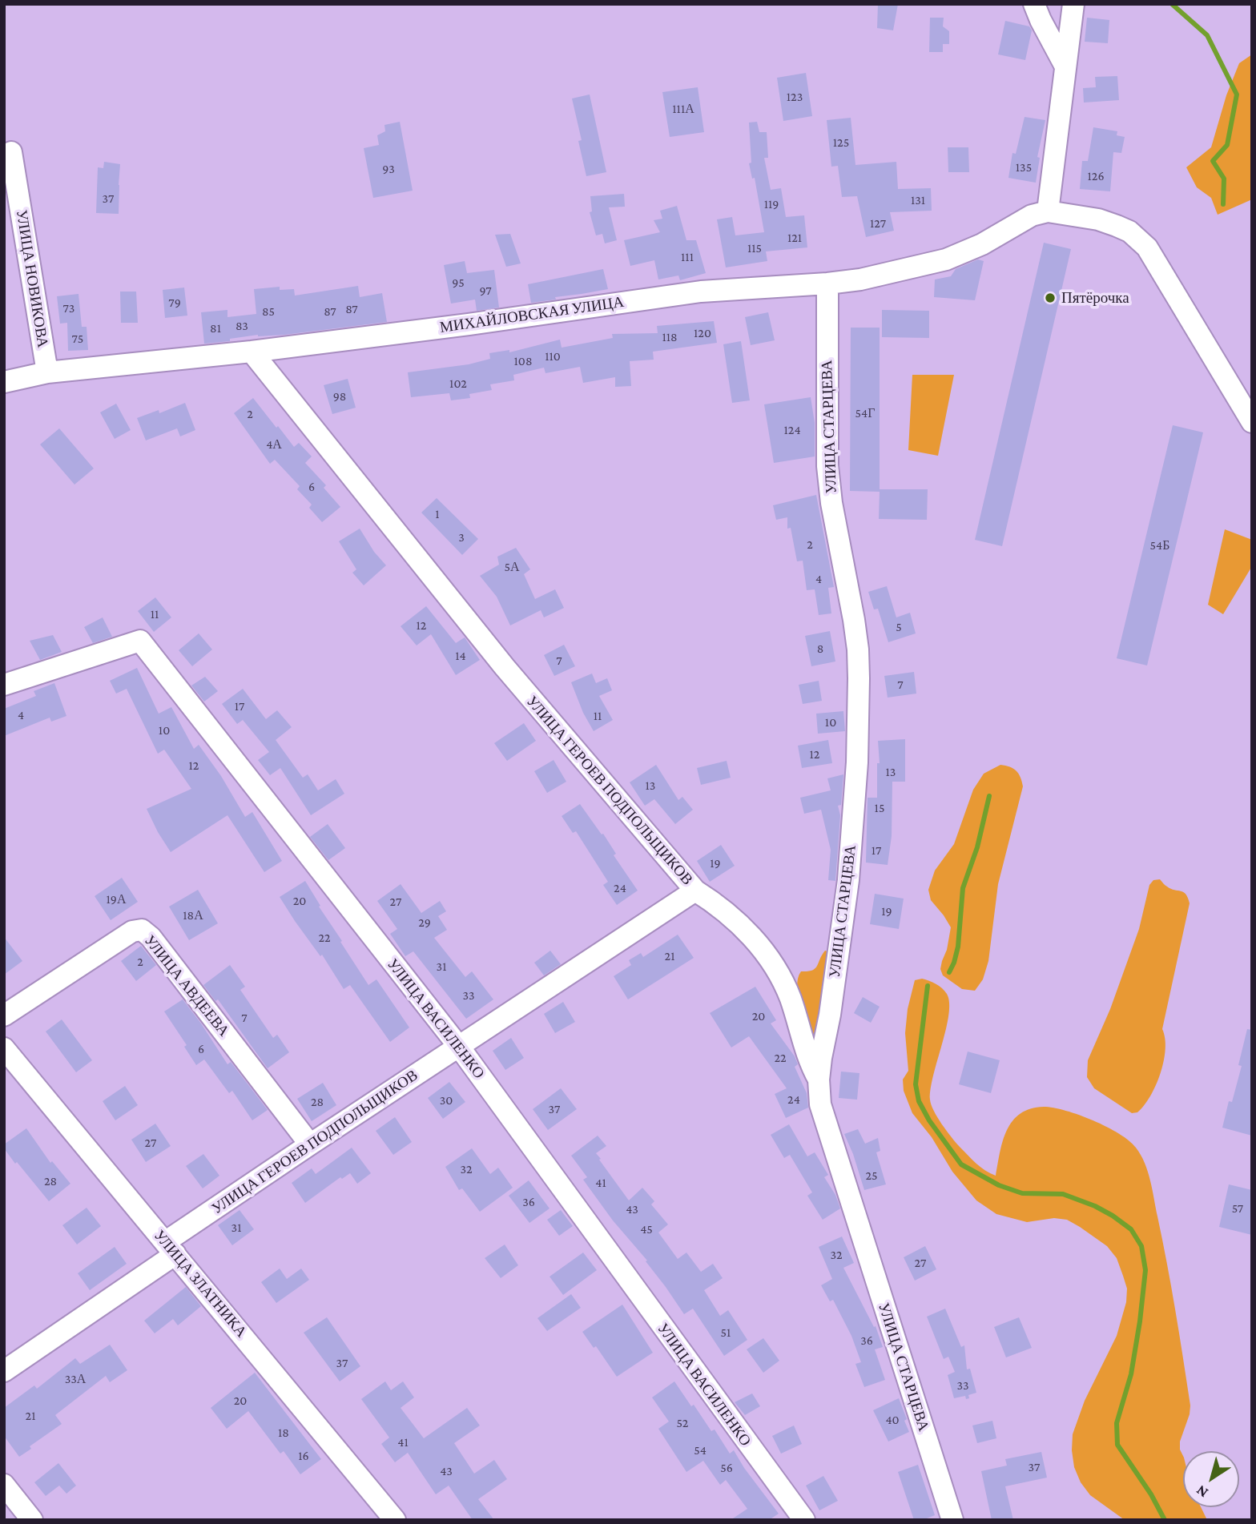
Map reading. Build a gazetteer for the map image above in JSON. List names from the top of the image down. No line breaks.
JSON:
{"streets":{"street":["УЛИЦА НОВИКОВА","МИХАЙЛОВСКАЯ УЛИЦА","УЛИЦА СТАРЦЕВА","УЛИЦА ГЕРОЕВ ПОДПОЛЬЩИКОВ","УЛИЦА АВДЕЕВА","УЛИЦА ВАСИЛЕНКО","УЛИЦА ЗЛАТНИКА"]},"crossings":[["УЛИЦА НОВИКОВА","МИХАЙЛОВСКАЯ УЛИЦА"],["МИХАЙЛОВСКАЯ УЛИЦА","УЛИЦА СТАРЦЕВА"],["МИХАЙЛОВСКАЯ УЛИЦА","УЛИЦА ГЕРОЕВ ПОДПОЛЬЩИКОВ"],["УЛИЦА ГЕРОЕВ ПОДПОЛЬЩИКОВ","УЛИЦА АВДЕЕВА"],["УЛИЦА ГЕРОЕВ ПОДПОЛЬЩИКОВ","УЛИЦА ВАСИЛЕНКО"],["УЛИЦА ГЕРОЕВ ПОДПОЛЬЩИКОВ","УЛИЦА ЗЛАТНИКА"]],"places":["Пятёрочка"],"house_numbers":["123","111А","125","135","93","126","37","131","119","127","121","115","111","95","97","79","73","87","85","87","83","81","120","118","75","110","108","102","98","54Г","2","124","4А","6","1","3","2","54Б","5А","4","11","12","5","8","14","7","7","17","4","11","10","10","12","12","13","13","15","17","19","24","19А","20","27","19","18А","29","22","21","2","31","33","20","7","6","22","24","30","28","37","27","32","25","28","41","36","57","43","31","45","32","27","51","36","37","33А","33","20","21","40","52","18","41","54","16","37","56","43"],"north":"bottom left"}
